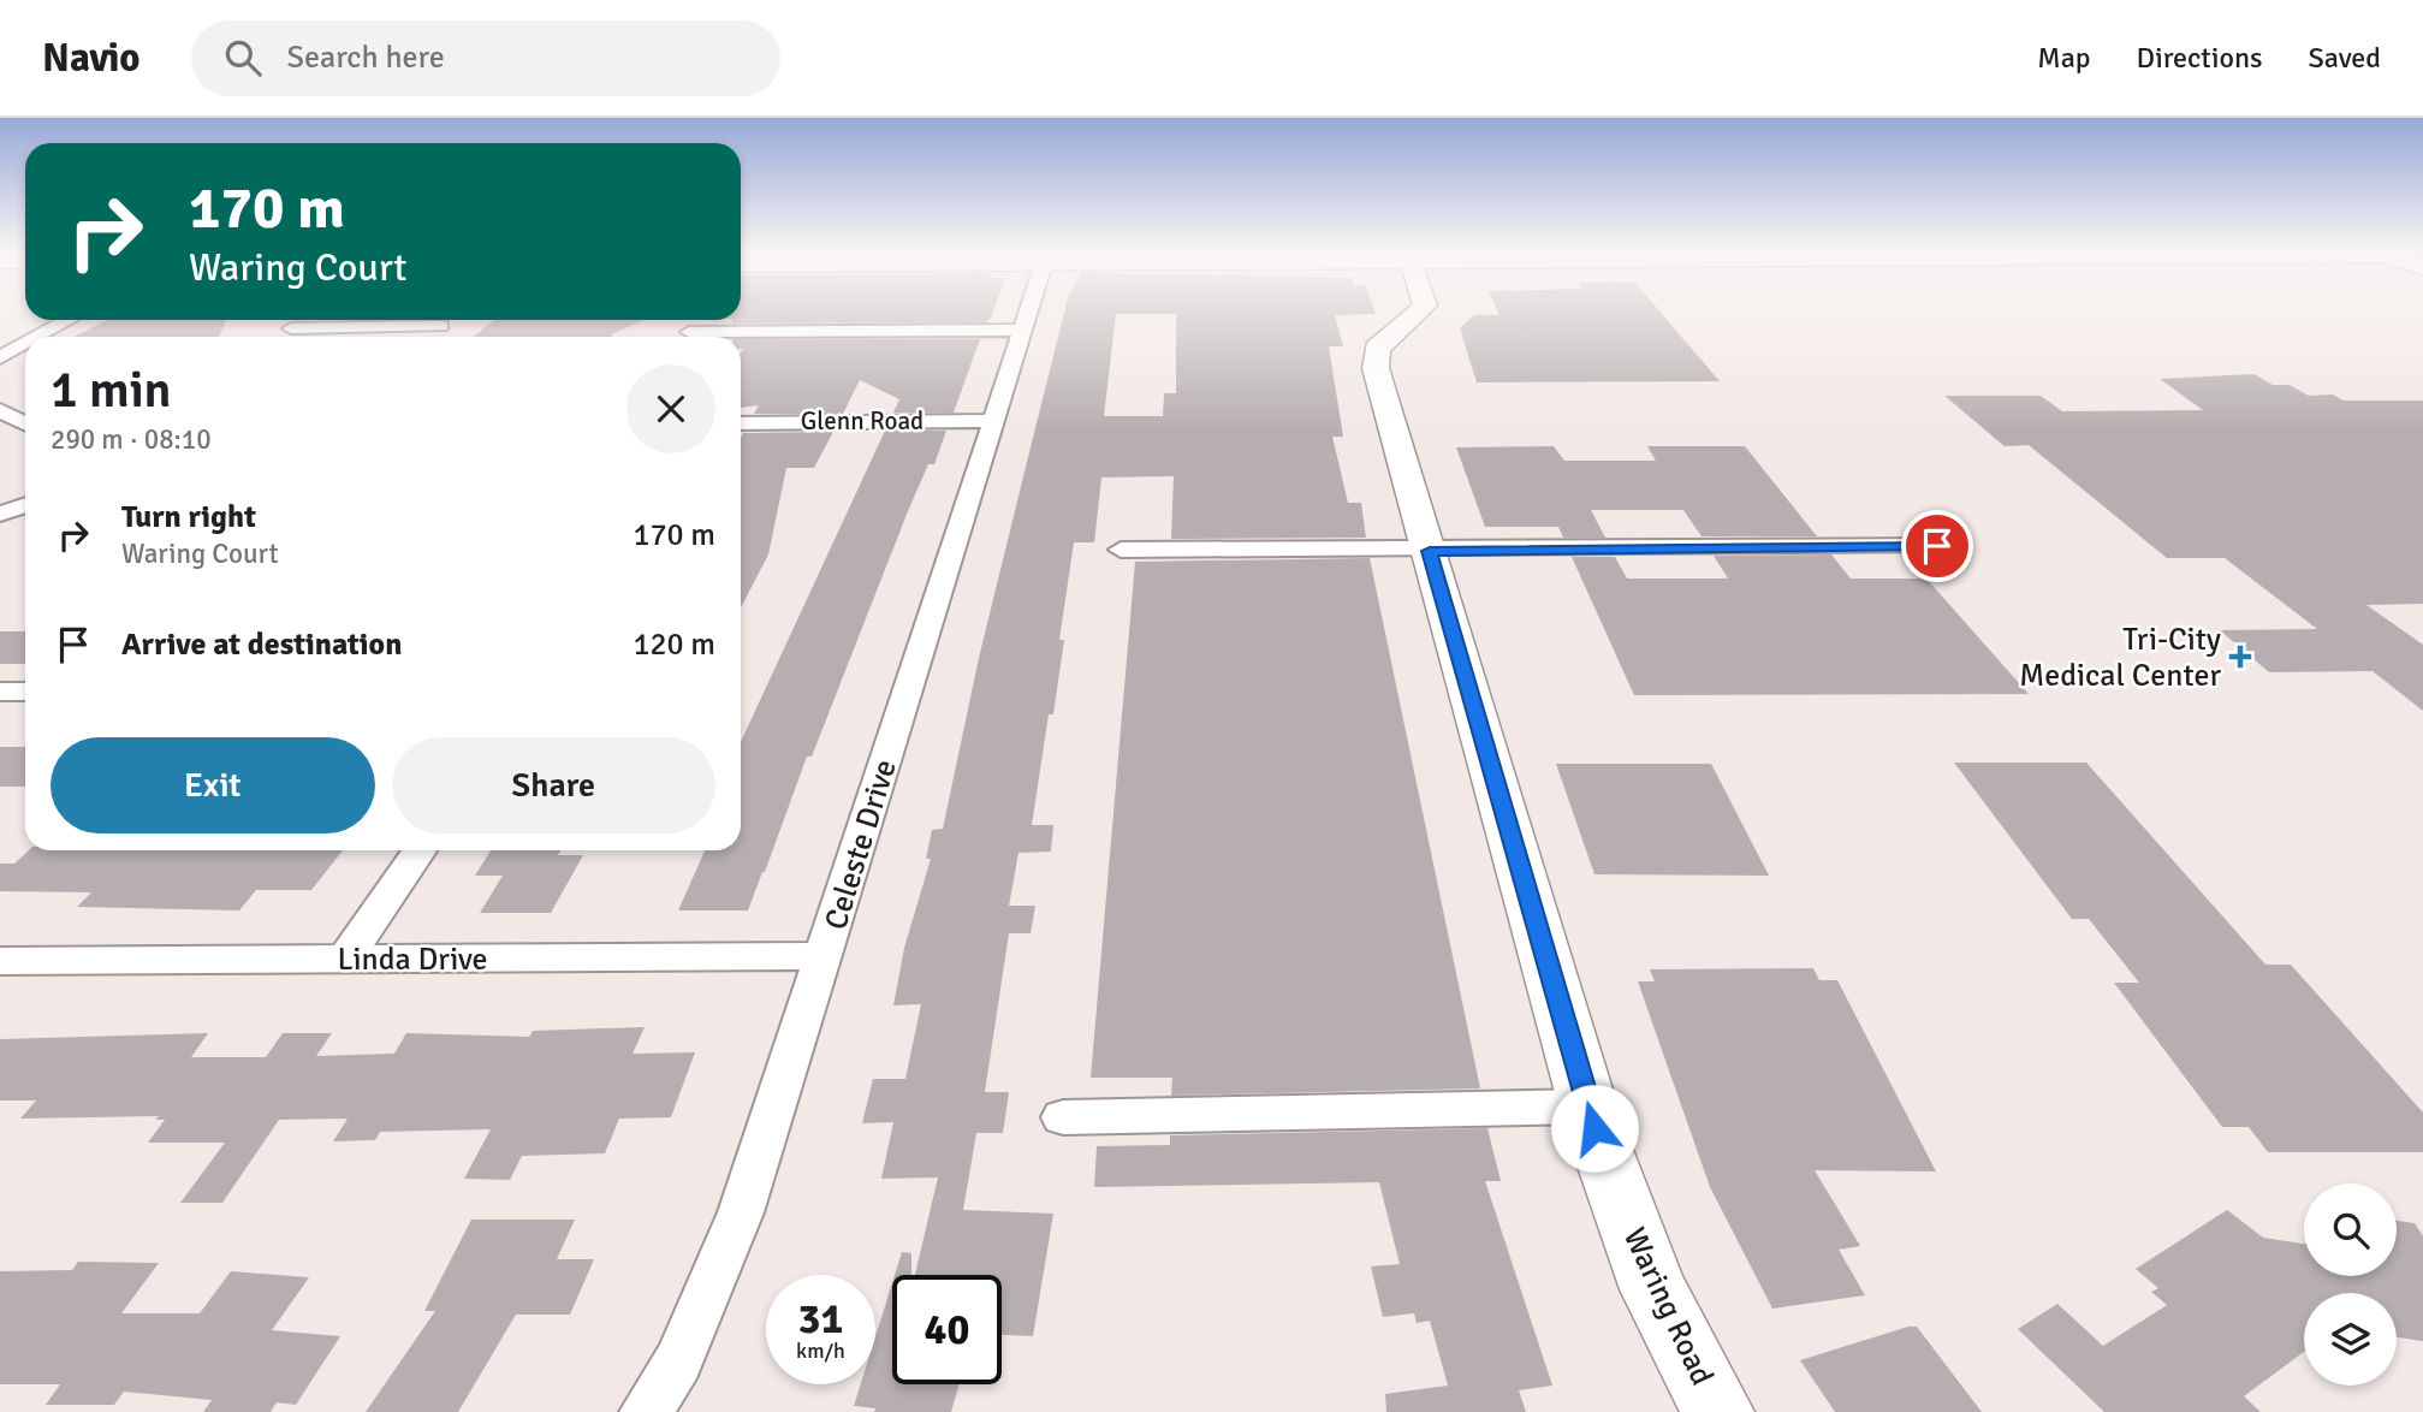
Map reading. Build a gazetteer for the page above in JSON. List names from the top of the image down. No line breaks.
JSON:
{"streets":{"street":["Glenn Road","Celeste Drive","Linda Drive","Waring Road"]},"crossings":[["Glenn Road","Celeste Drive"],["Celeste Drive","Linda Drive"]],"places":{"health":["Tri-City Medical Center"]},"page":{"header":"Navio","search":"Search here","nav":["Map","Directions","Saved"],"turn":["170 m","Waring Court"],"heading":["1 min","290 m · 08:10"],"list":[{"name":"Turn right","note":"Waring Court","value":"170 m"},{"name":"Arrive at destination","value":"120 m"}],"buttons":["Exit","Share"],"speed":"31 km/h","limit":"40"}}
